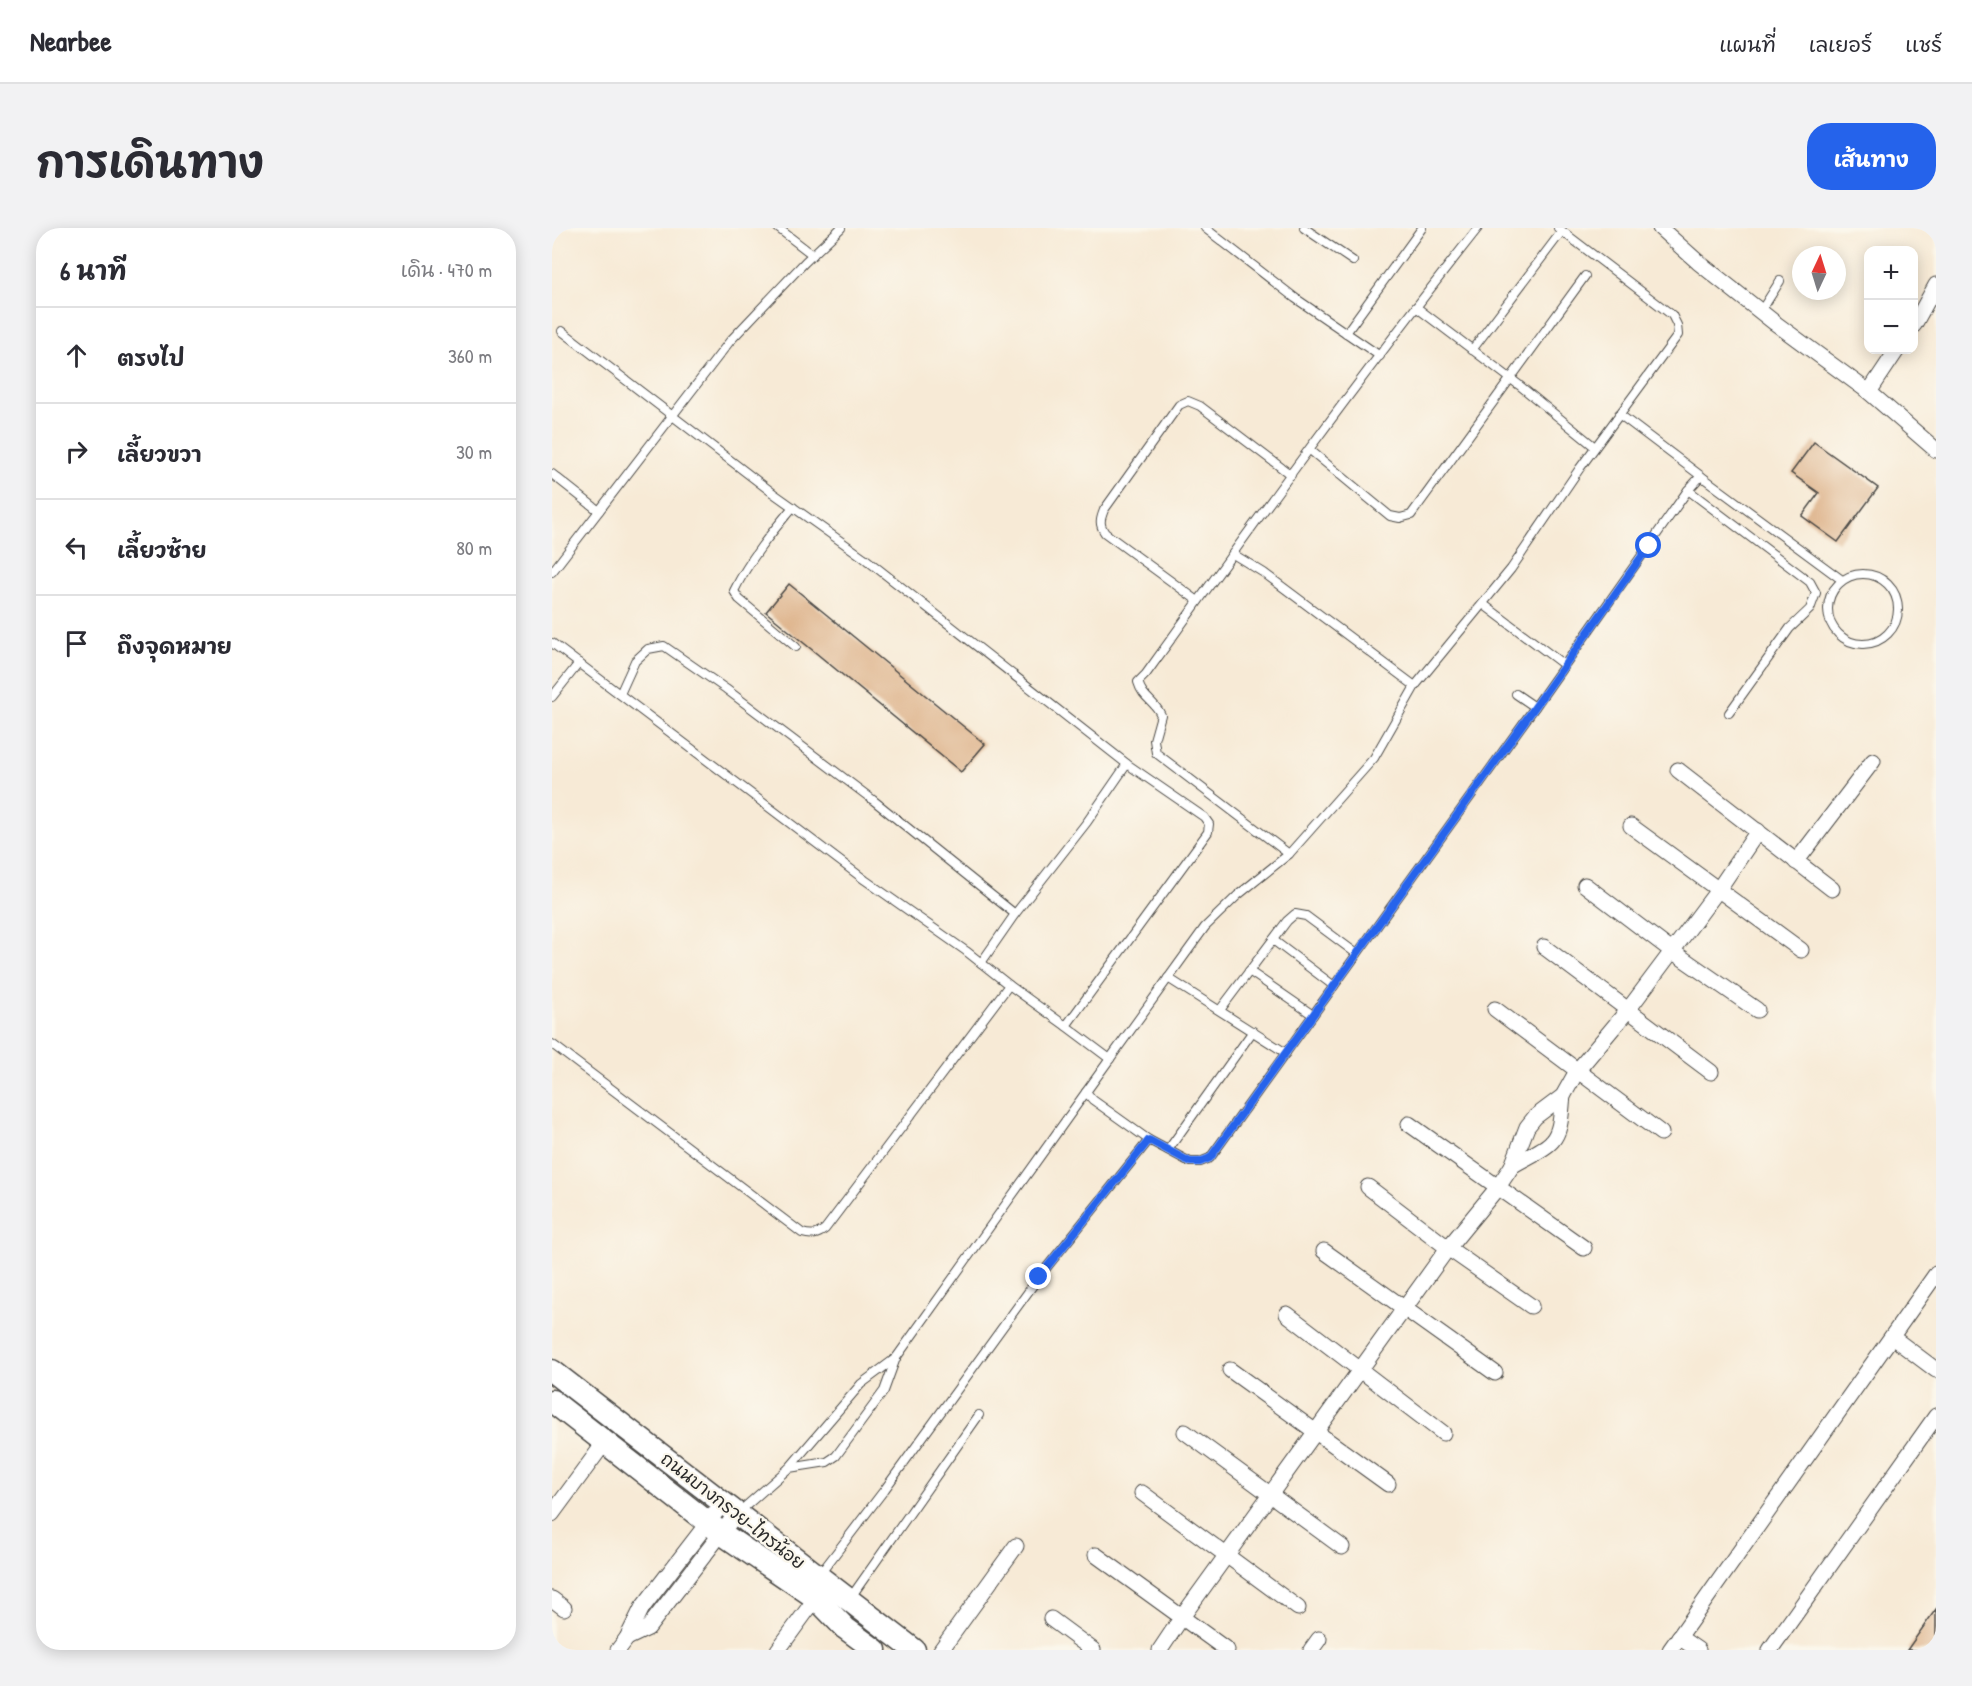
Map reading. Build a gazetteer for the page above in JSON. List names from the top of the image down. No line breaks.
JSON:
{"streets":{"main road":["ถนนบางกรวย-ไทรน้อย"]},"north":"top","page":{"header":"Nearbee","nav":["แผนที่","เลเยอร์","แชร์"],"title":"การเดินทาง","buttons":"เส้นทาง","heading":["6 นาที","เดิน · 470 m"],"map_buttons":["+","−"],"list":[["ตรงไป","360 m"],["เลี้ยวขวา","30 m"],["เลี้ยวซ้าย","80 m"],"ถึงจุดหมาย"]}}
